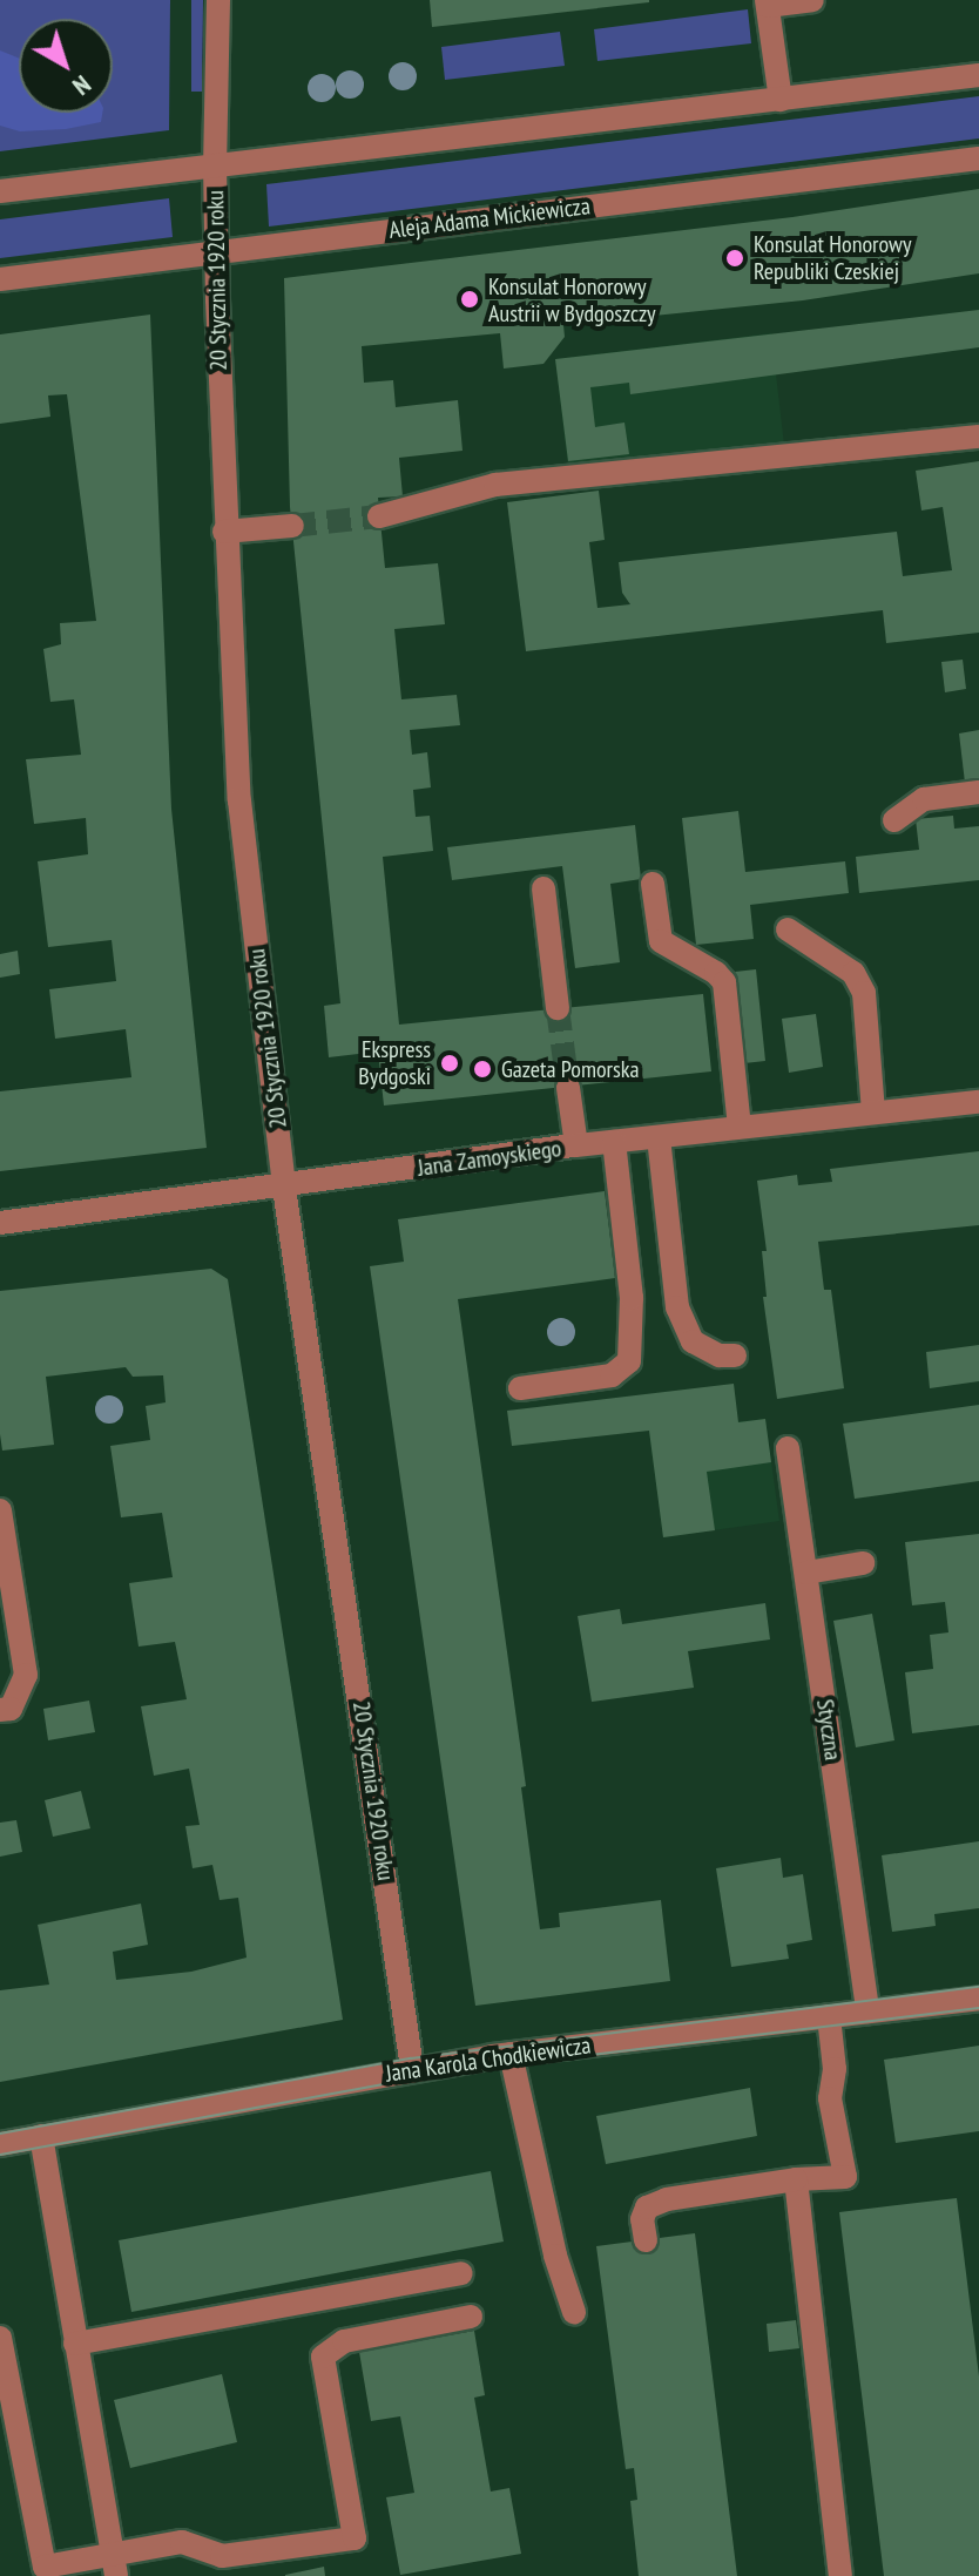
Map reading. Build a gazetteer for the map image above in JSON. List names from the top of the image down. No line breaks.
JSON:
{"streets":{"street":["Aleja Adama Mickiewicza","20 Stycznia 1920 roku","Jana Zamoyskiego","Styczna","Jana Karola Chodkiewicza"]},"crossings":[["Aleja Adama Mickiewicza","20 Stycznia 1920 roku"],["20 Stycznia 1920 roku","Jana Zamoyskiego"],["20 Stycznia 1920 roku","Jana Karola Chodkiewicza"],["Styczna","Jana Karola Chodkiewicza"]],"places":["Konsulat Honorowy Republiki Czeskiej","Konsulat Honorowy Austrii w Bydgoszczy","Ekspress Bydgoski","Gazeta Pomorska"],"north":"bottom right"}
